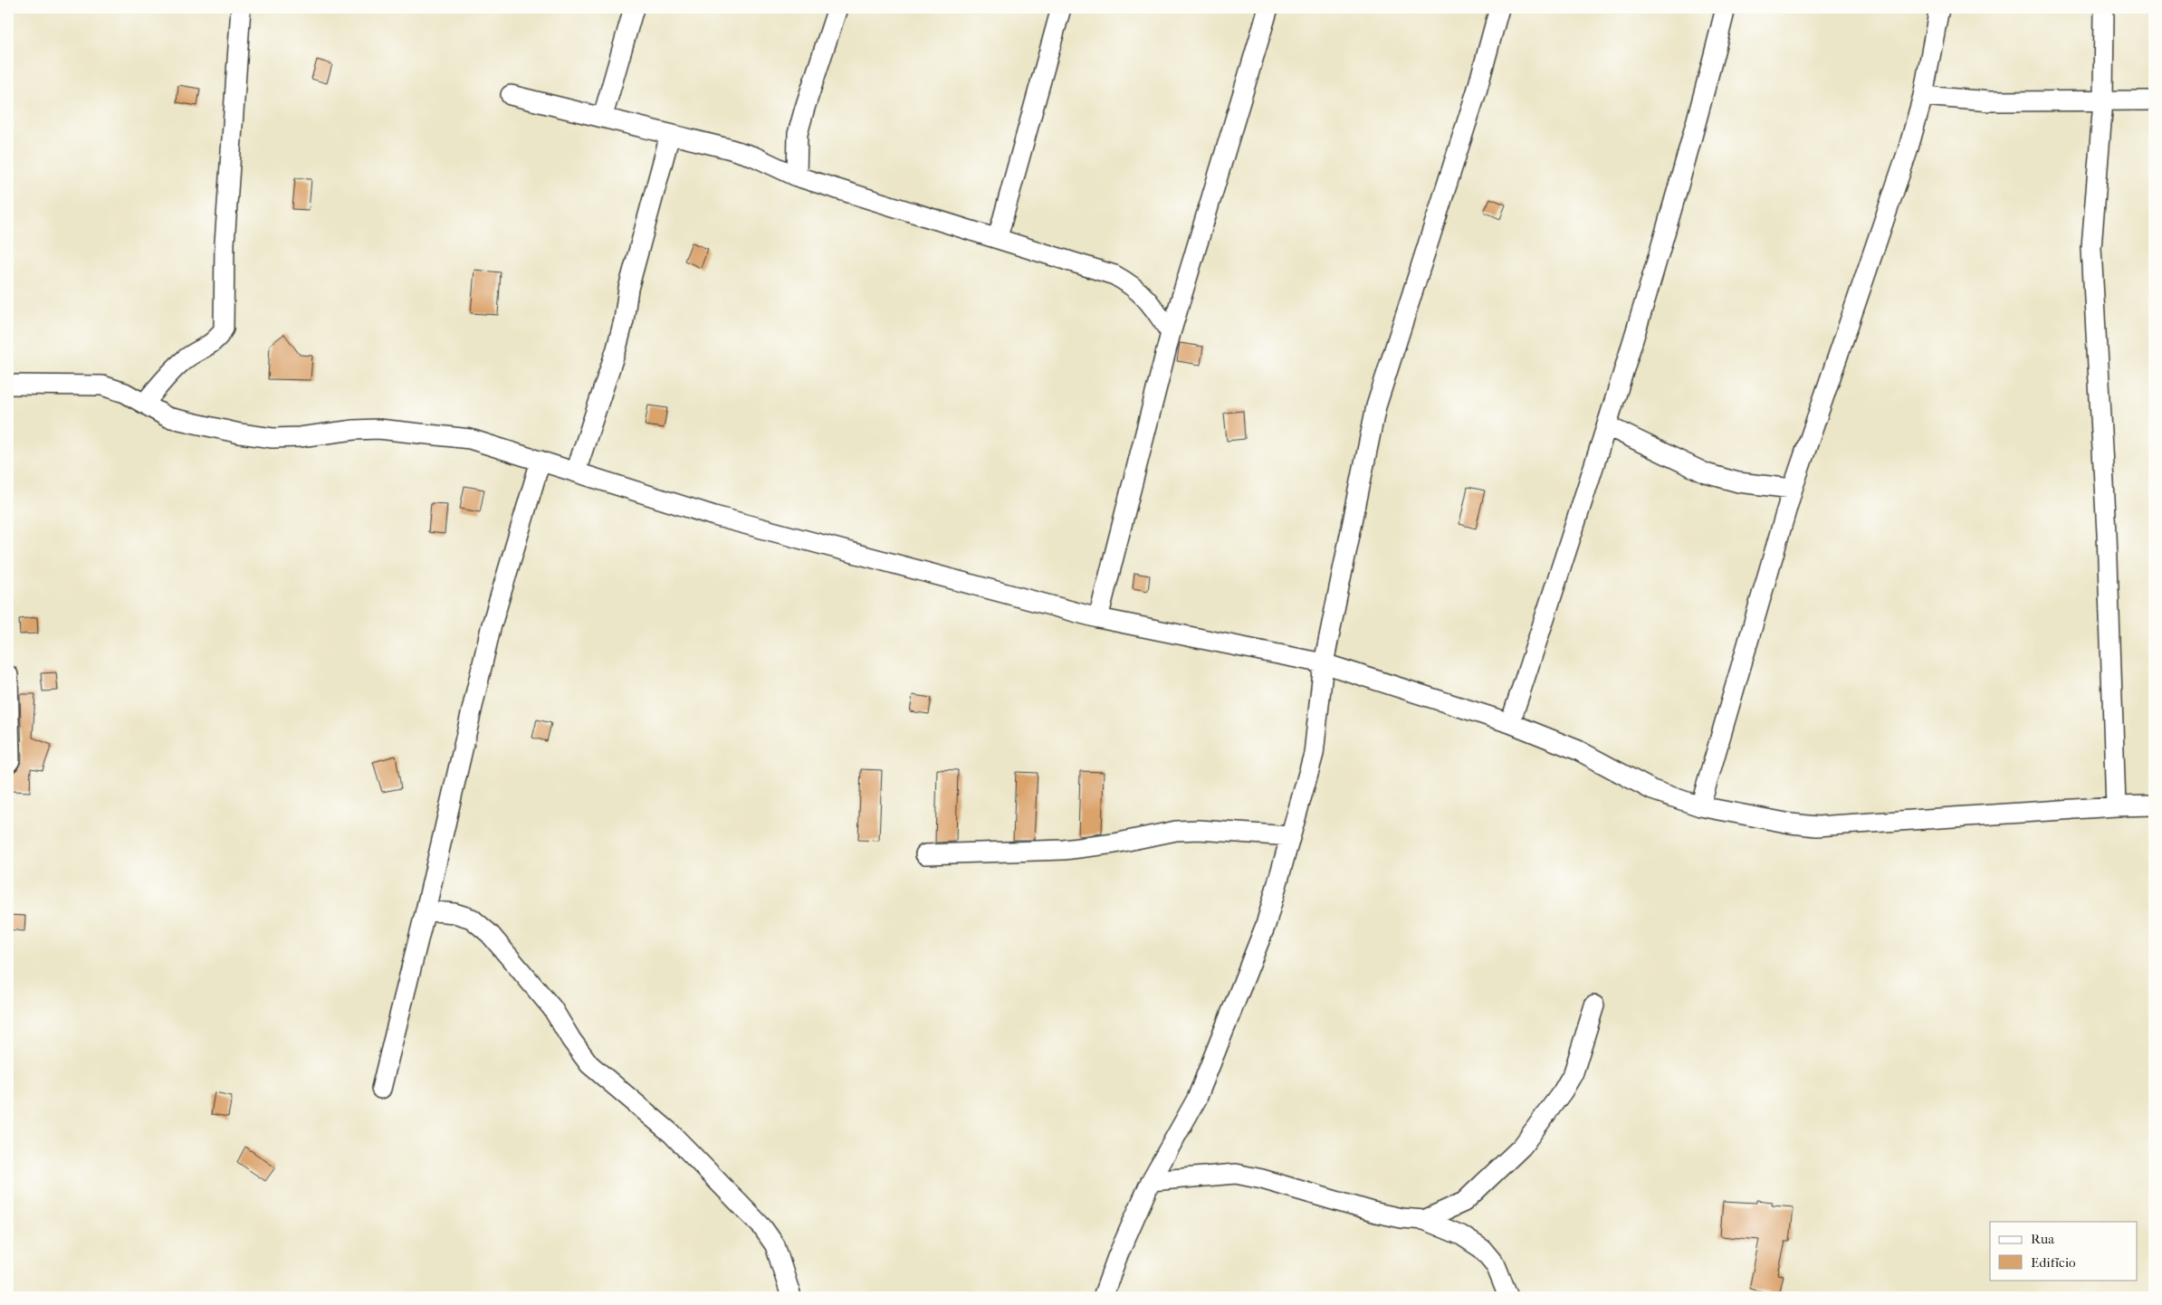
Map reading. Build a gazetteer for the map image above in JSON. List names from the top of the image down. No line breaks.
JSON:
{"legend":["Rua","Edifício"]}
